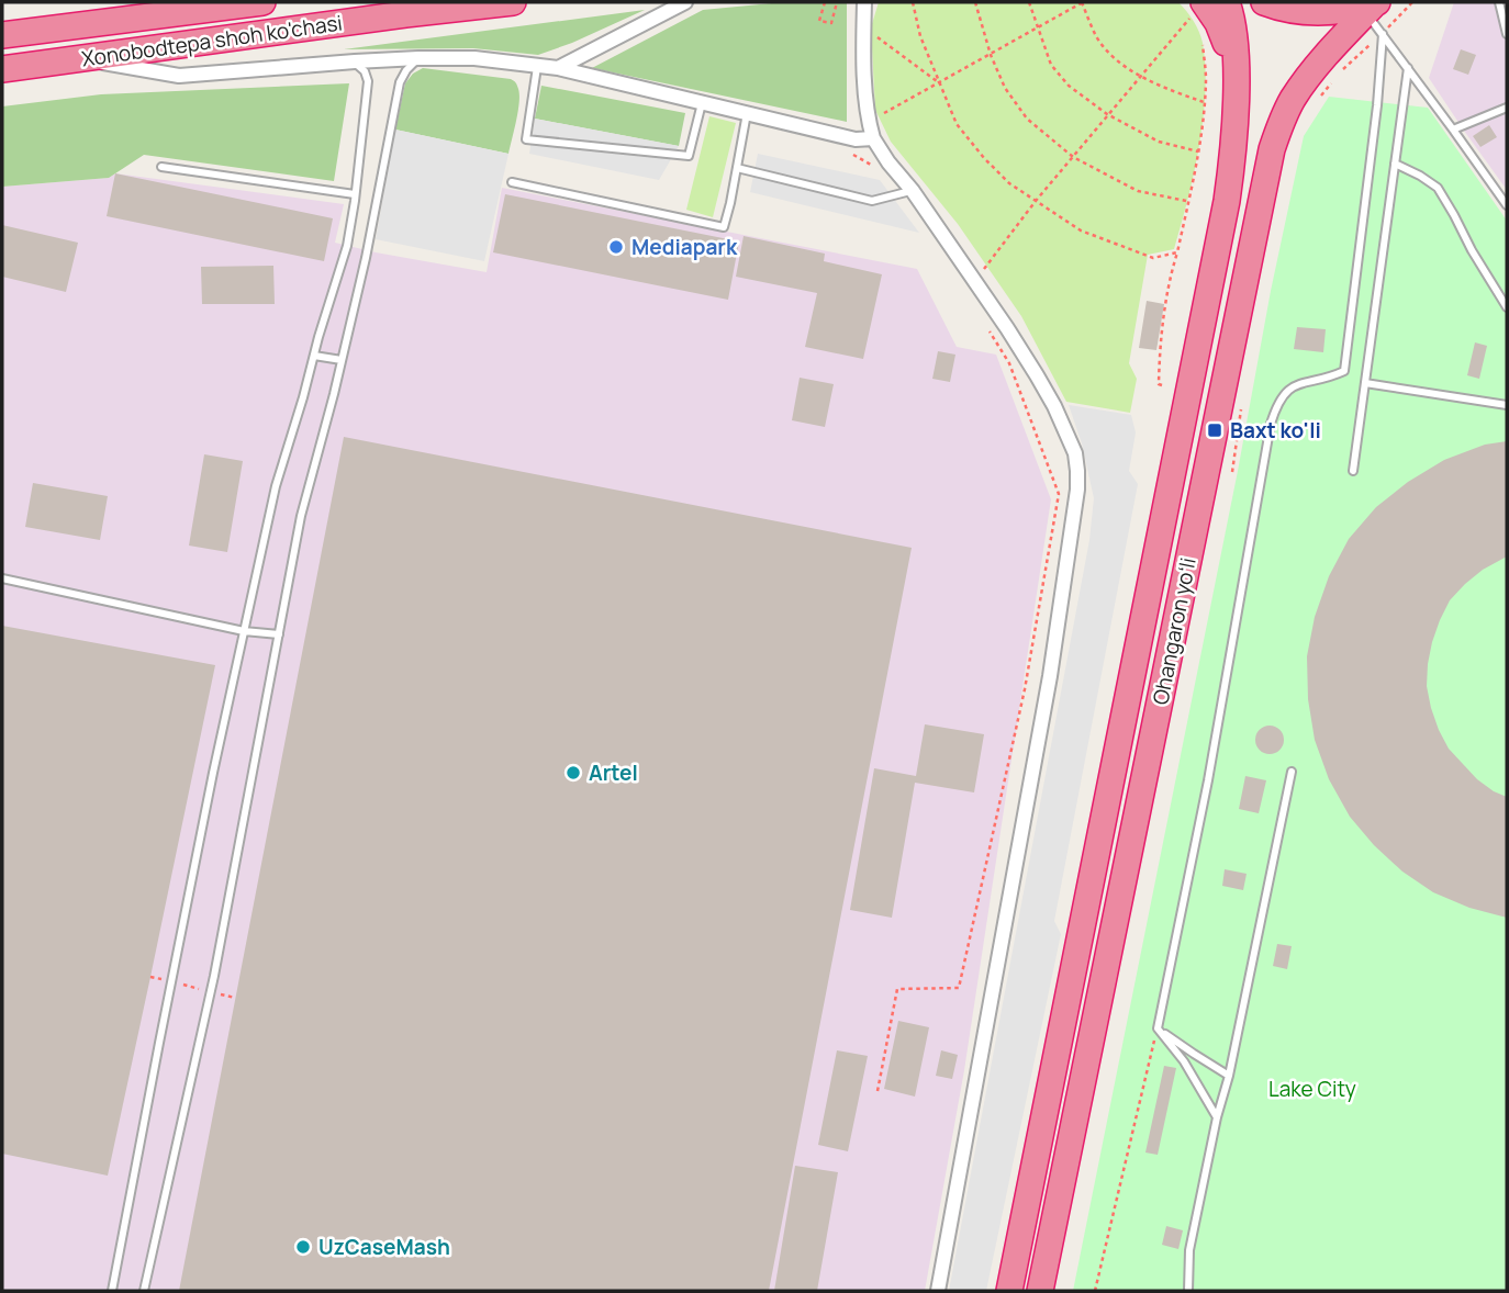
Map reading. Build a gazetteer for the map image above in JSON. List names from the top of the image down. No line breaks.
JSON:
{"streets":{"highway":["Xonobodtepa shoh ko'chasi","Ohangaron yoʻli"]},"parks":["Lake City"],"places":{"other":["Mediapark","Artel","UzCaseMash"],"transit":["Baxt ko'li"]}}
